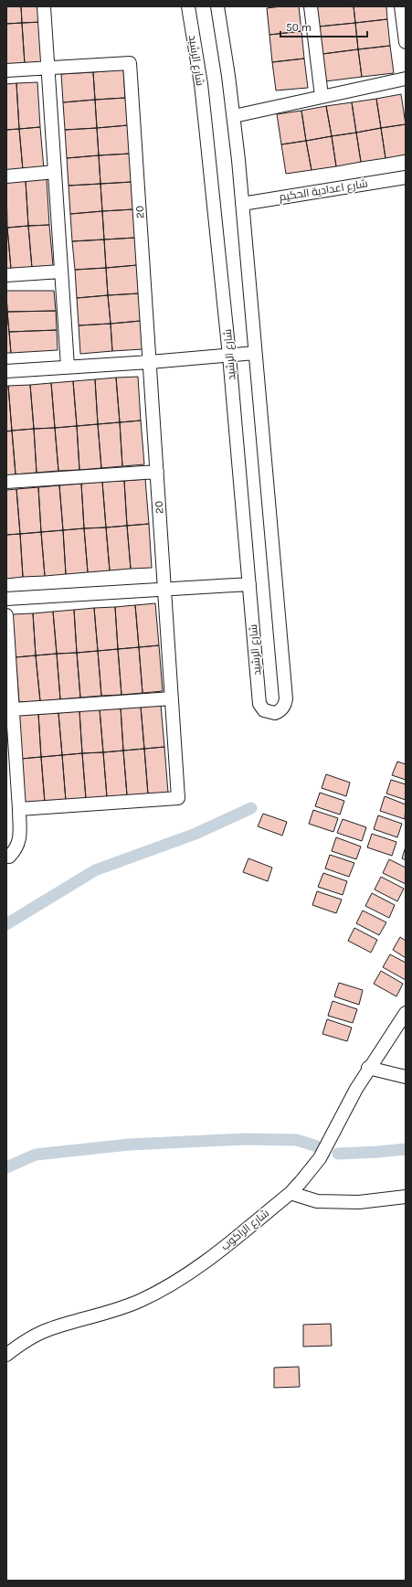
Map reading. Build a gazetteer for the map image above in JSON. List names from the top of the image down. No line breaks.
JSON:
{"streets":{"street":["شارع الرشيد","شارع اعدادية الحكيم","20","شارع الراكوب"]},"scale_bar":"50 m"}
